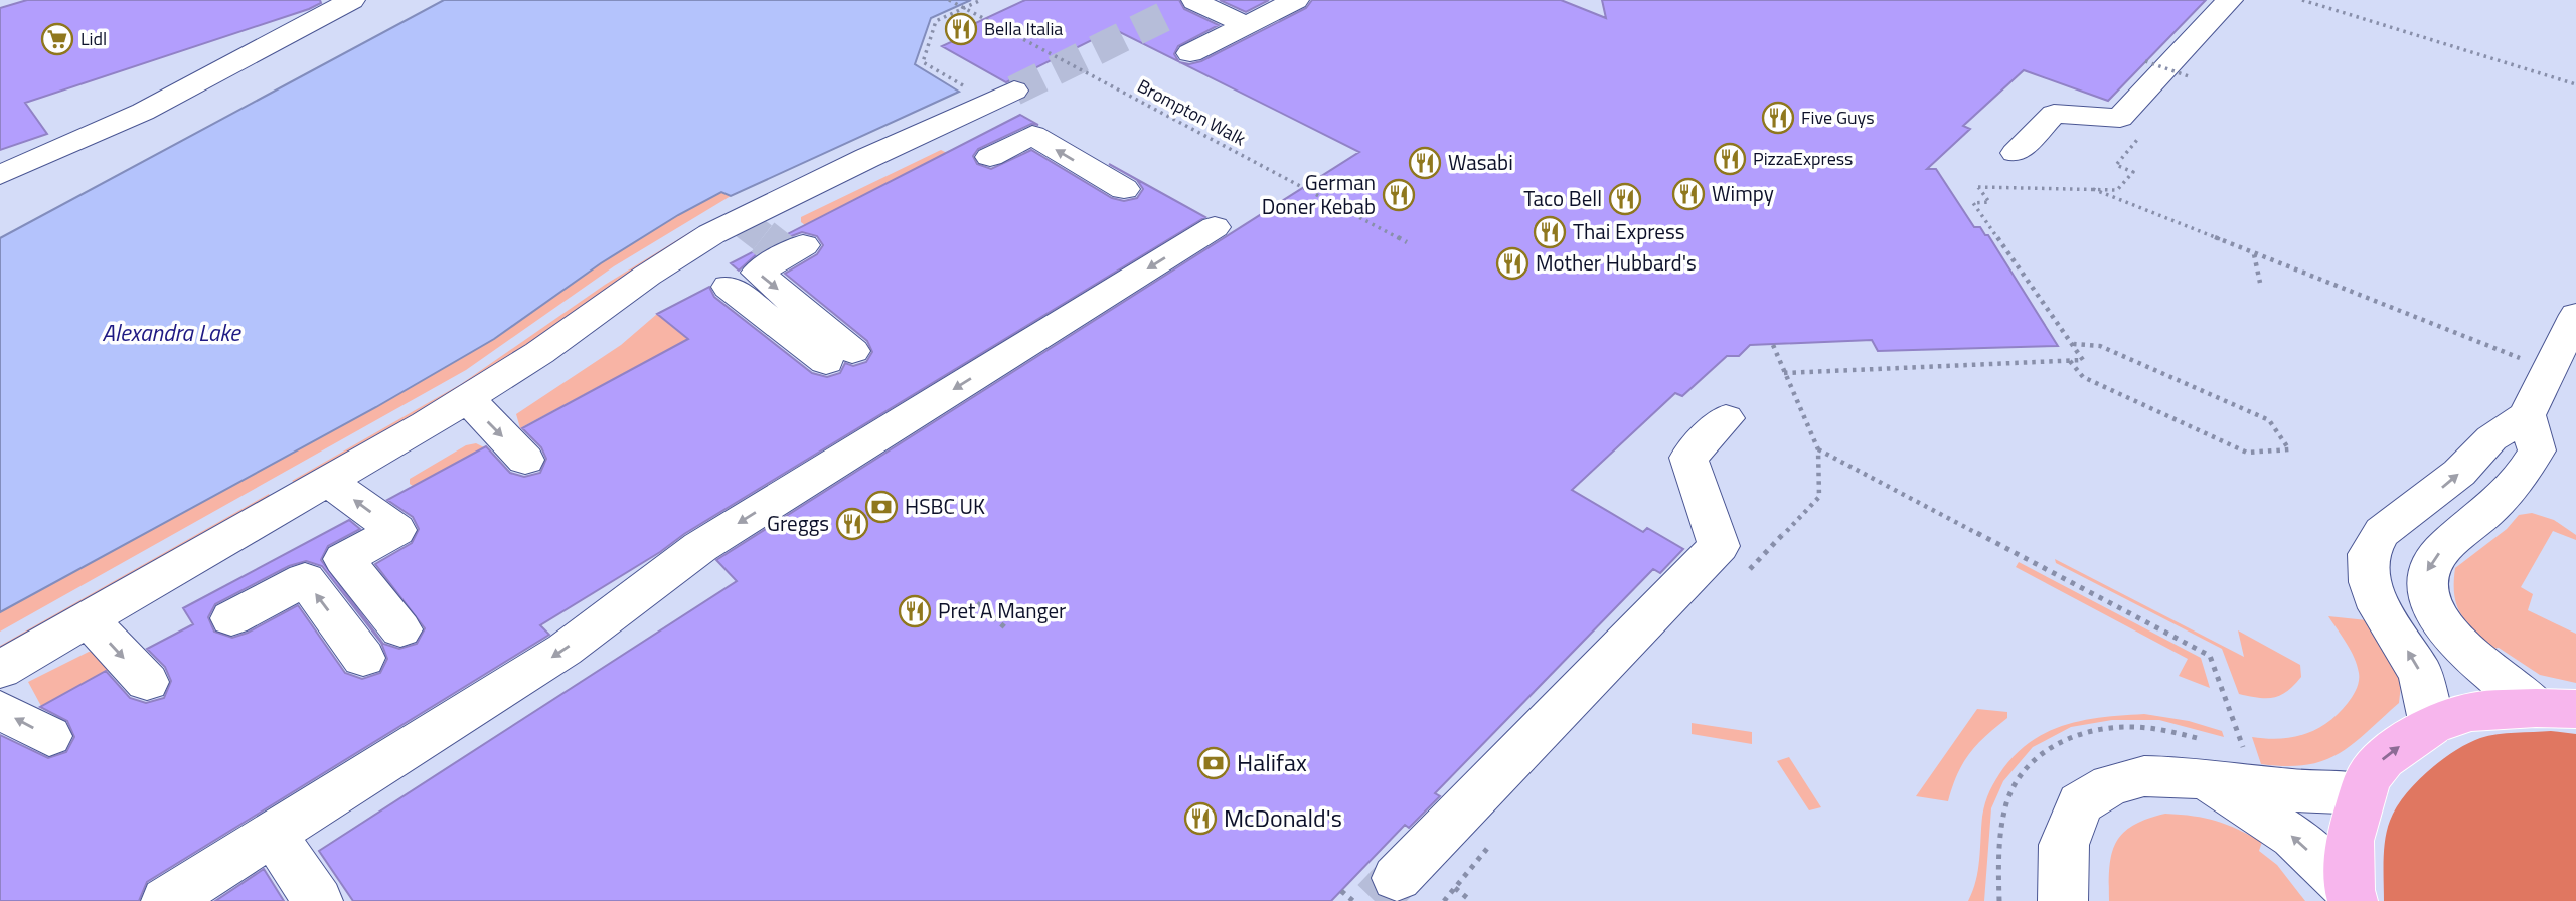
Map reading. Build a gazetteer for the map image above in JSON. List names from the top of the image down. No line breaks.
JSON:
{"streets":{"path":["Brompton Walk"]},"water":["Alexandra Lake"],"places":{"restaurant":["Bella Italia","Five Guys","PizzaExpress","Wasabi","Wimpy","German Doner Kebab","Taco Bell","Thai Express","Mother Hubbard's","Greggs","Pret A Manger","McDonald's"],"supermarket":["Lidl"],"bank":["HSBC UK","Halifax"]}}
